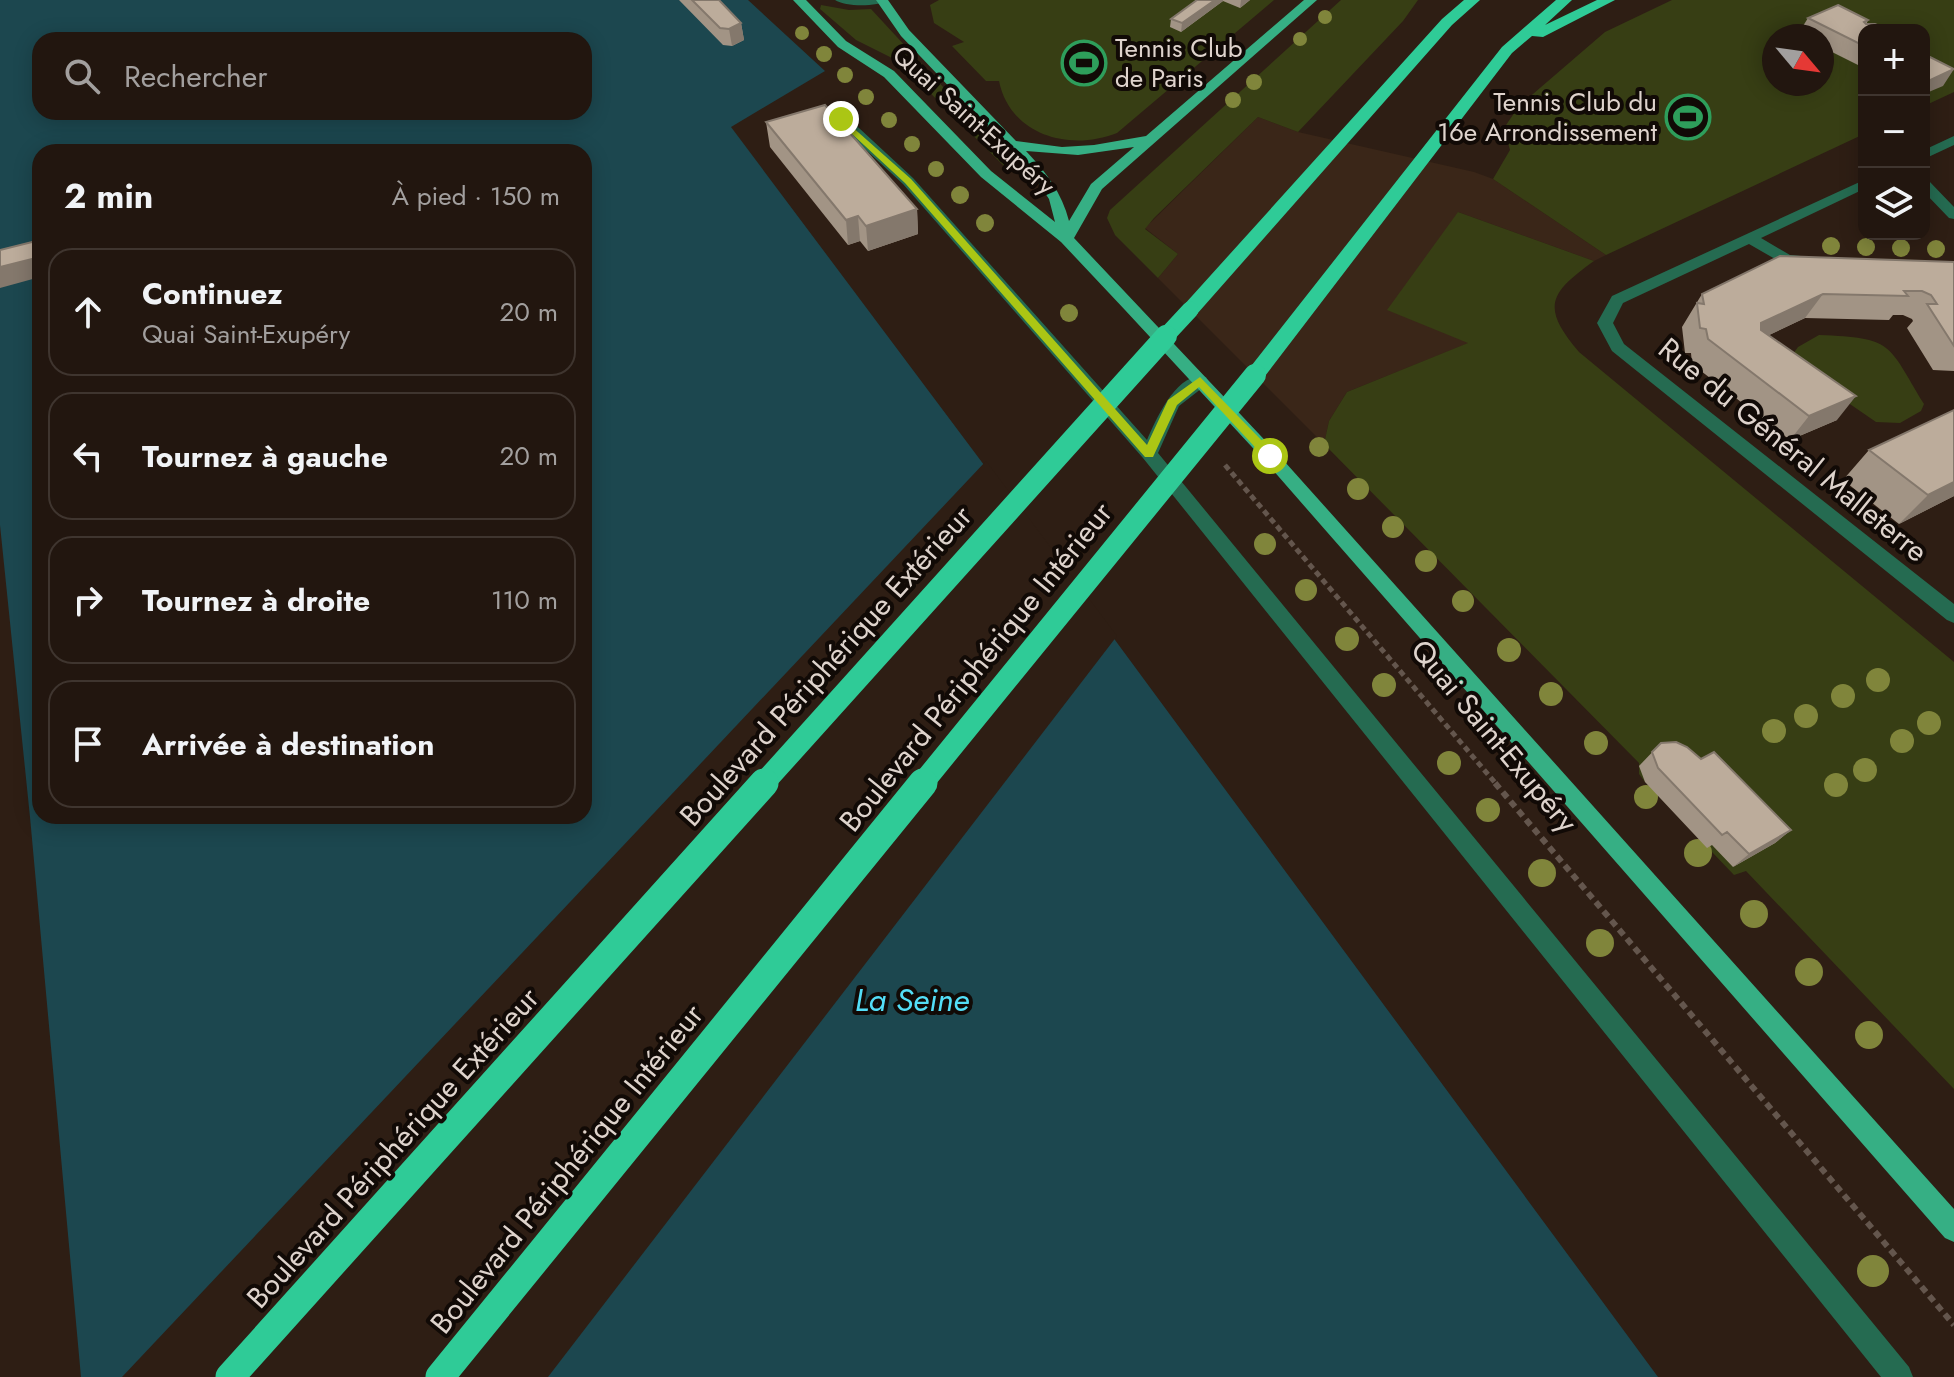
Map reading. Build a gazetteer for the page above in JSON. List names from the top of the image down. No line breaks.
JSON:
{"streets":{"highway":["Boulevard Périphérique Extérieur","Boulevard Périphérique Intérieur"],"main road":["Quai Saint-Exupéry"],"street":["Rue du Général Malleterre"]},"water":["La Seine"],"places":{"sports":["Tennis Club de Paris","Tennis Club du 16e Arrondissement"]},"north":"bottom right","page":{"map_buttons":["+","−"],"search":"Rechercher","heading":["2 min","À pied · 150 m"],"list":[["Continuez","Quai Saint-Exupéry","20 m"],["Tournez à gauche","20 m"],["Tournez à droite","110 m"],"Arrivée à destination"]}}
